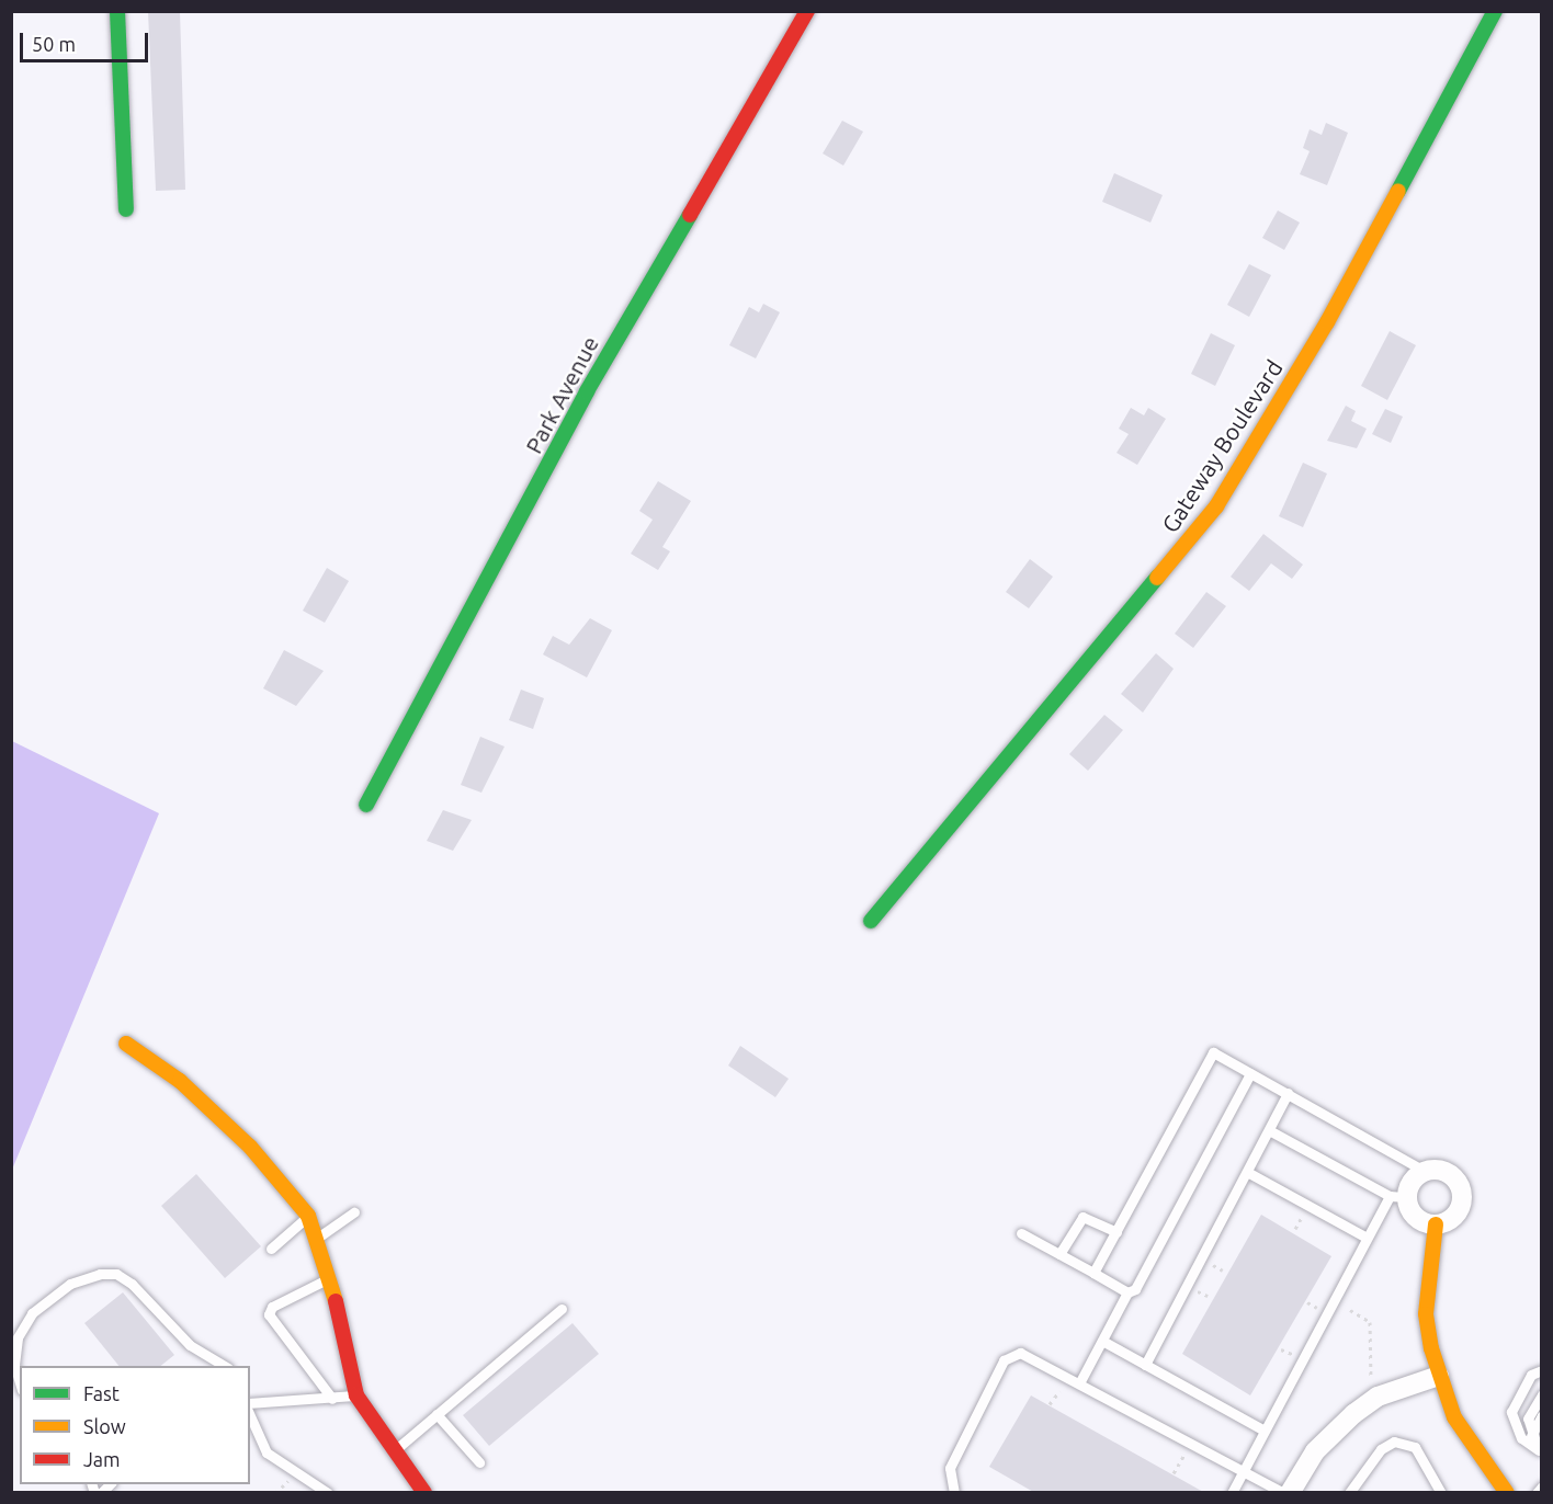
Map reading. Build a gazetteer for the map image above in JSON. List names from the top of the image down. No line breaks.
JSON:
{"streets":{"street":["Park Avenue","Gateway Boulevard"]},"legend":["Fast","Slow","Jam"],"scale_bar":"50 m"}
